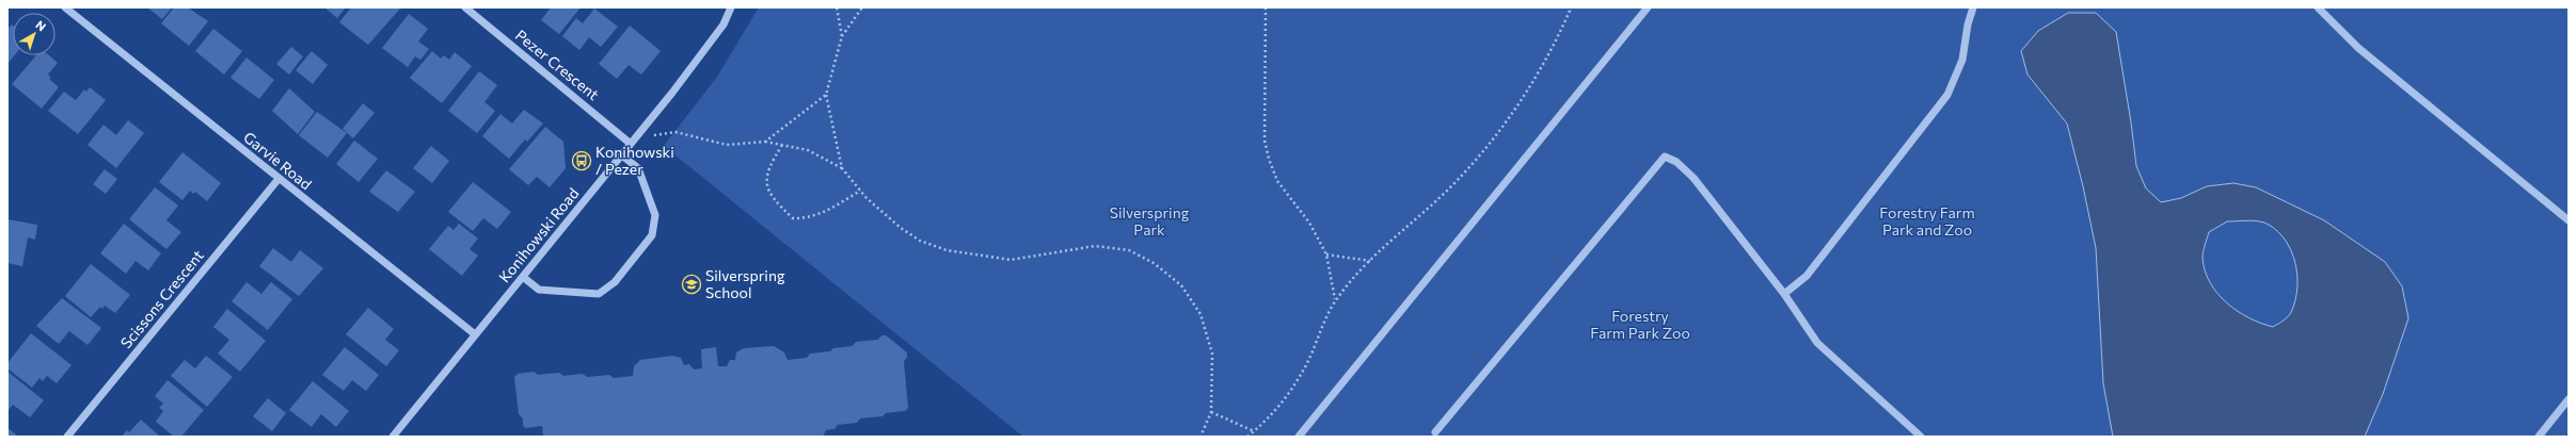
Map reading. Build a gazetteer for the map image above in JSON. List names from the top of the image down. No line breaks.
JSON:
{"streets":{"street":["Pezer Crescent","Garvie Road","Konihowski Road","Scissons Crescent"]},"crossings":[["Pezer Crescent","Konihowski Road"],["Garvie Road","Konihowski Road"],["Garvie Road","Scissons Crescent"]],"parks":["Silverspring Park","Forestry Farm Park and Zoo","Forestry Farm Park Zoo"],"places":{"bus stop":["Konihowski / Pezer"],"school or university":["Silverspring School"]},"north":"top right"}
